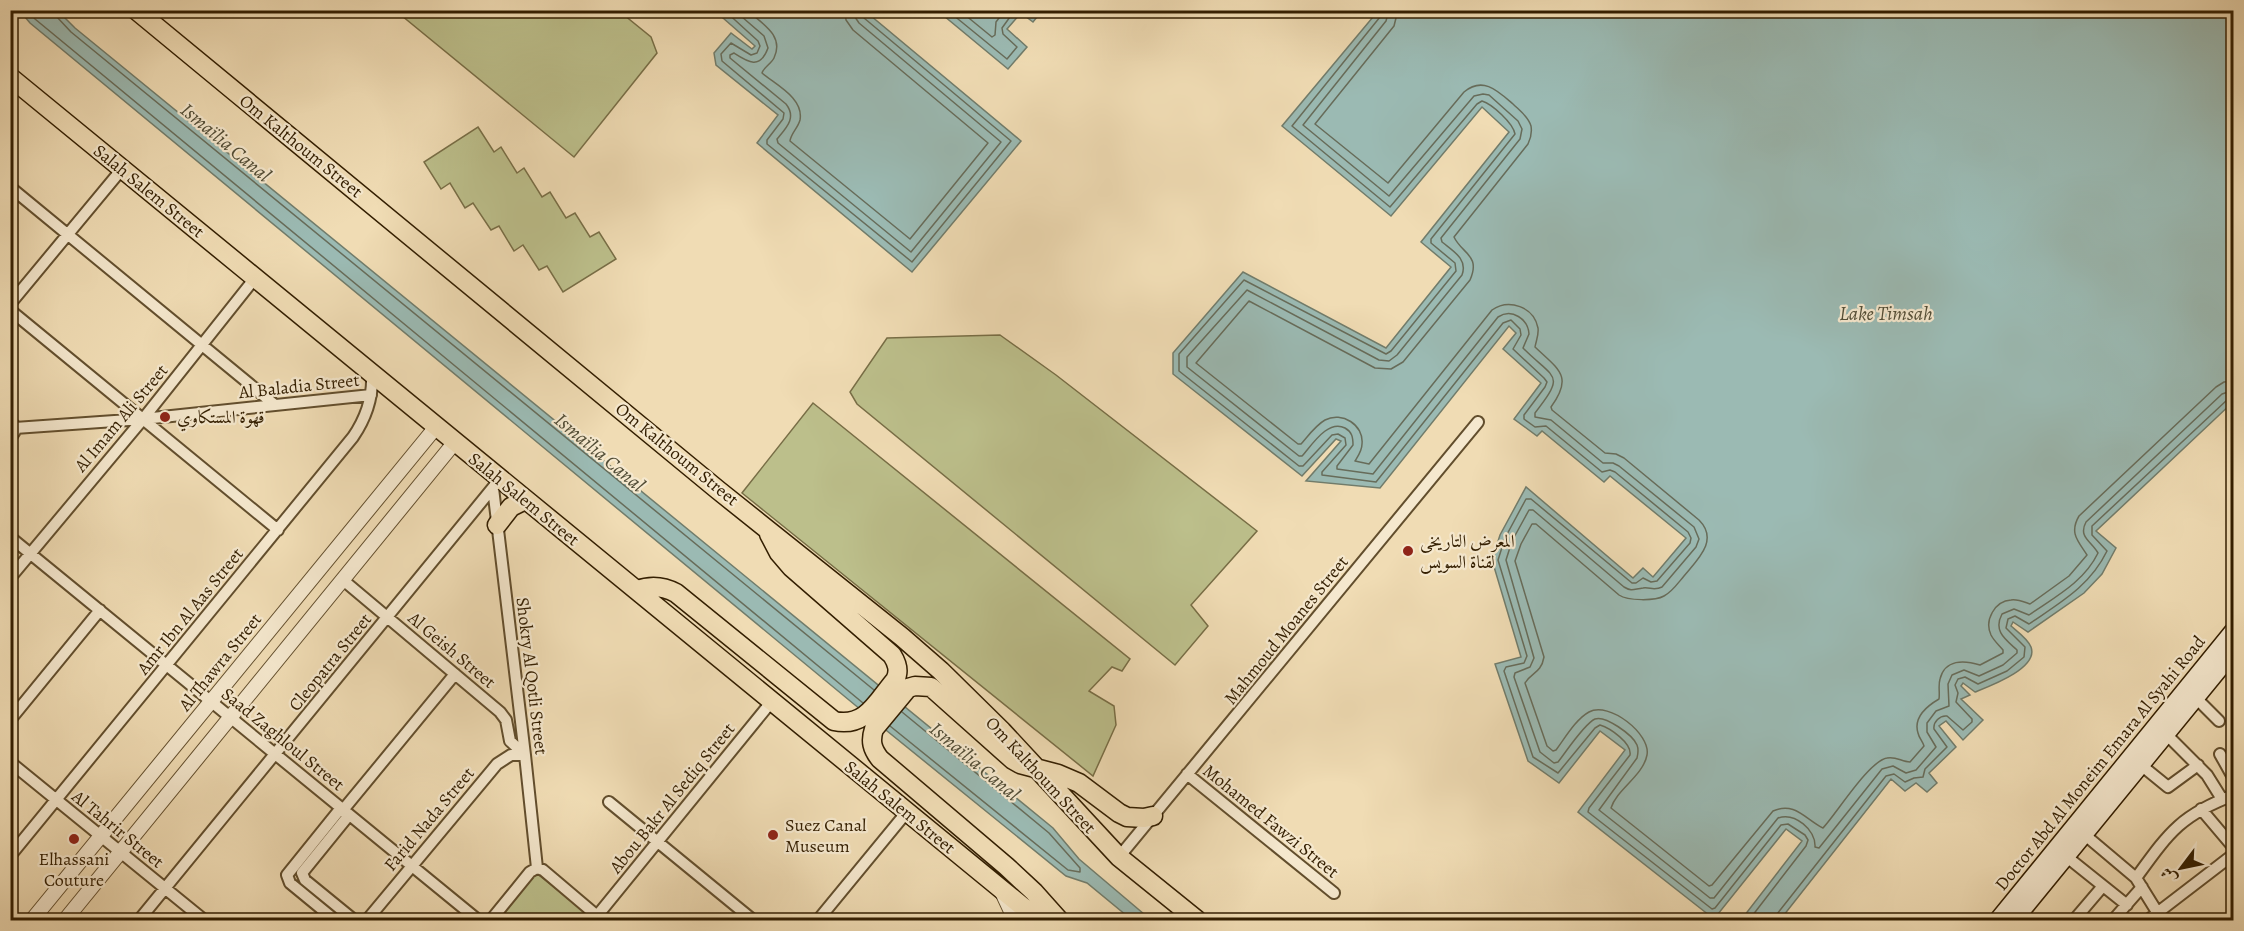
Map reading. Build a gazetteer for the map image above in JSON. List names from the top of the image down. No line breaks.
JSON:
{"streets":{"highway":["Om Kalthoum Street","Salah Salem Street"],"main road":["Doctor Abd Al Moneim Emara Al Syahi Road"],"street":["Al Baladia Street","Al Imam Ali Street","Amr Ibn Al Aas Street","Mahmoud Moanes Street","Al Geish Street","Al Thawra Street","Cleopatra Street","Shokry Al Qotli Street","Saad Zaghloul Street","Abou Bakr Al Sediq Street","Farid Nada Street","Mohamed Fawzi Street","Al Tahrir Street"]},"crossings":[["Om Kalthoum Street","Mahmoud Moanes Street"],["Salah Salem Street","Al Imam Ali Street"],["Salah Salem Street","Amr Ibn Al Aas Street"],["Salah Salem Street","Al Thawra Street"],["Salah Salem Street","Cleopatra Street"],["Salah Salem Street","Shokry Al Qotli Street"],["Salah Salem Street","Abou Bakr Al Sediq Street"],["Al Baladia Street","Al Imam Ali Street"],["Al Baladia Street","Amr Ibn Al Aas Street"],["Al Imam Ali Street","Saad Zaghloul Street"],["Amr Ibn Al Aas Street","Saad Zaghloul Street"],["Amr Ibn Al Aas Street","Al Tahrir Street"],["Mahmoud Moanes Street","Mohamed Fawzi Street"],["Al Geish Street","Cleopatra Street"],["Al Geish Street","Shokry Al Qotli Street"],["Al Geish Street","Farid Nada Street"],["Al Thawra Street","Saad Zaghloul Street"],["Al Thawra Street","Al Tahrir Street"],["Cleopatra Street","Shokry Al Qotli Street"],["Cleopatra Street","Saad Zaghloul Street"],["Cleopatra Street","Al Tahrir Street"],["Shokry Al Qotli Street","Farid Nada Street"],["Saad Zaghloul Street","Farid Nada Street"]],"water":["Ismaïlia Canal","Lake Timsah"],"places":["قهوة المستكاوي","المعرض التاريخى لقناة السويس","Suez Canal Museum","Elhassani Couture"],"north":"bottom left"}
